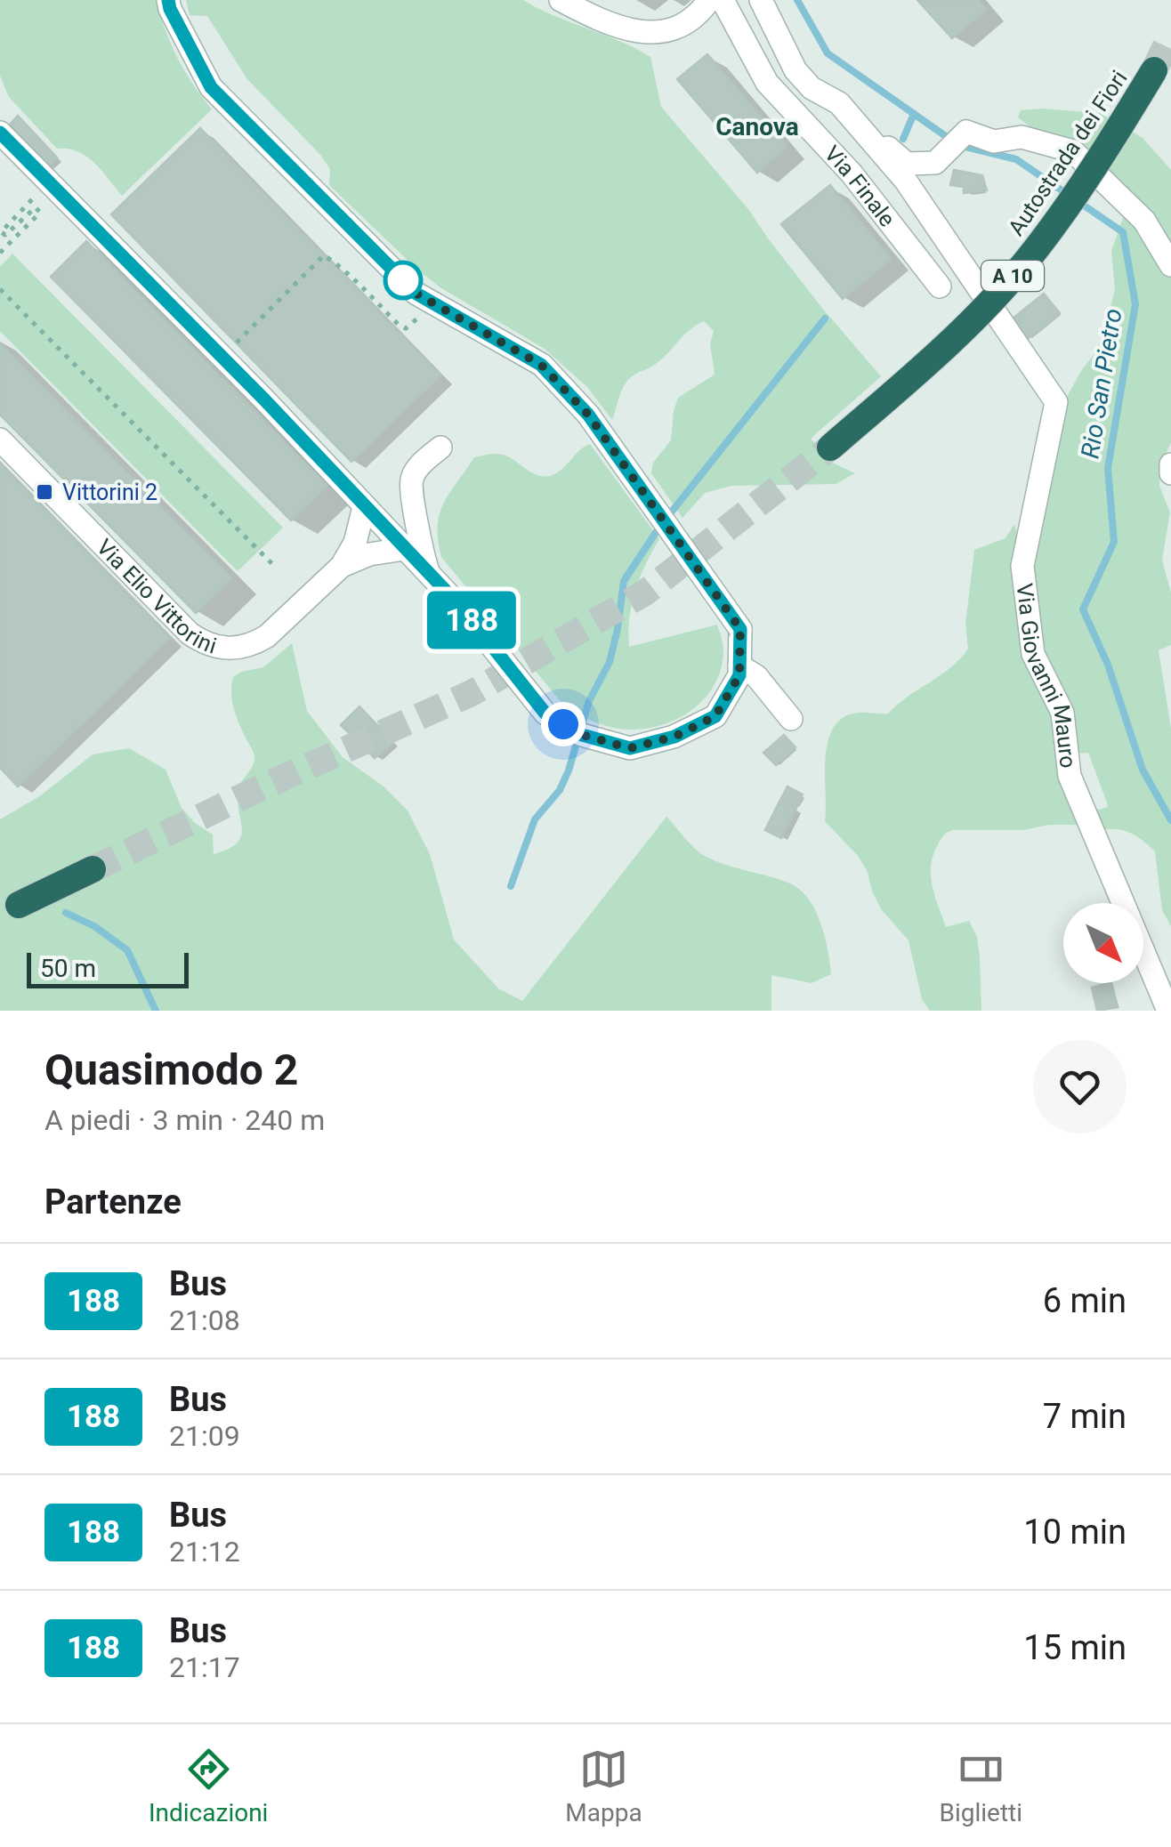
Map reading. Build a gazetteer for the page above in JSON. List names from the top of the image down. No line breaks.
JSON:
{"streets":{"highway":["Autostrada dei Fiori","A 10"],"street":["Via Finale","Via Elio Vittorini","Via Giovanni Mauro"]},"districts":["Canova"],"water":["Rio San Pietro"],"places":{"transit":["Vittorini 2"]},"lines":["bus line 188"],"scale_bar":"50 m","north":"bottom right","page":{"on_map":"188","scale":"50 m","heading":[["Quasimodo 2","A piedi · 3 min · 240 m"],"Partenze"],"list":[{"mark":"188","name":"Bus","note":"21:08","value":"6 min"},{"mark":"188","name":"Bus","note":"21:09","value":"7 min"},{"mark":"188","name":"Bus","note":"21:12","value":"10 min"},{"mark":"188","name":"Bus","note":"21:17","value":"15 min"}],"tabs":["Indicazioni","Mappa","Biglietti"]}}
